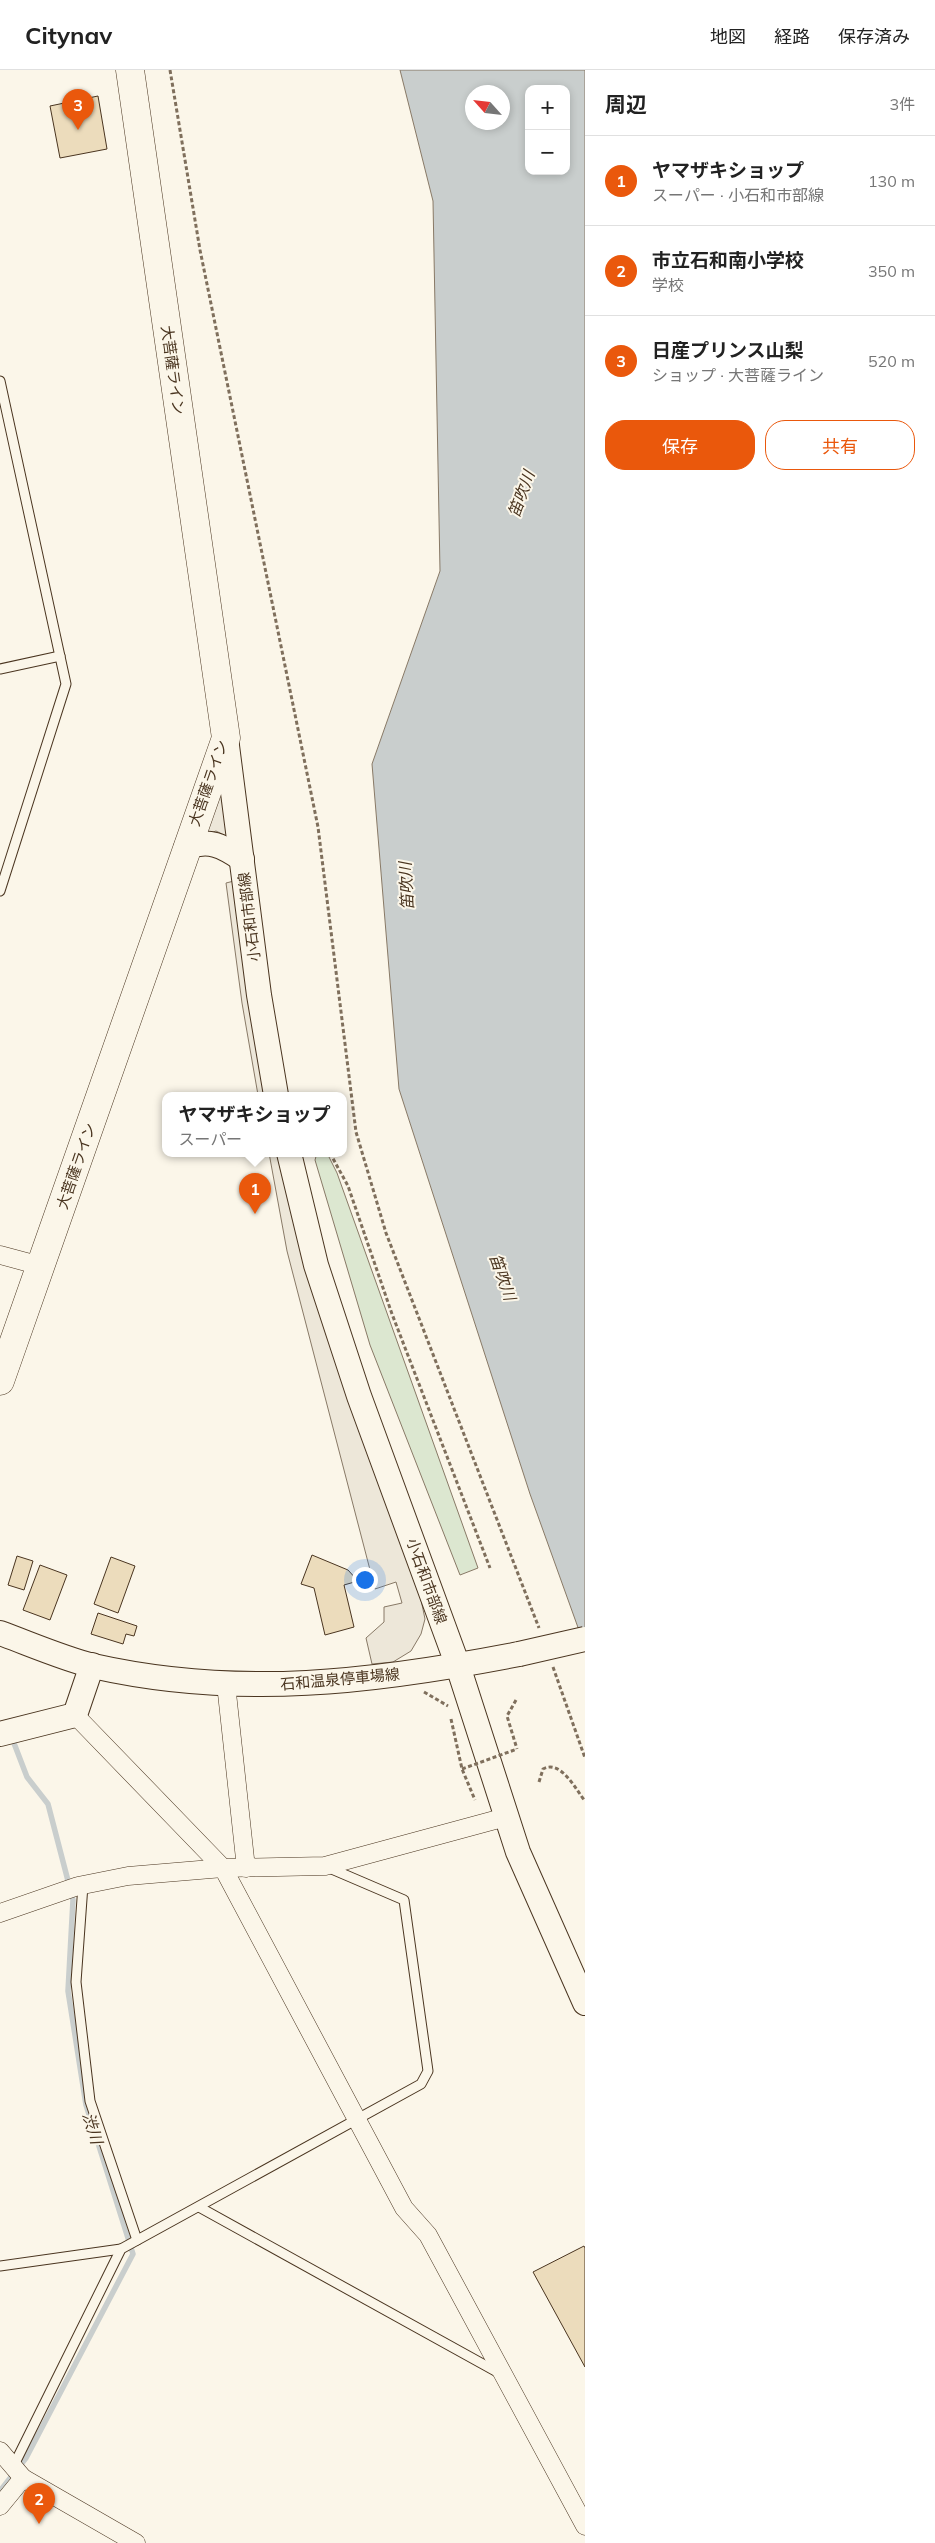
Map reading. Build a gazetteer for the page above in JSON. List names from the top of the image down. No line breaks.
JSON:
{"streets":{"highway":["大菩薩ライン"],"main road":["小石和市部線","石和温泉停車場線"]},"crossings":[["大菩薩ライン","小石和市部線"],["小石和市部線","石和温泉停車場線"]],"water":["笛吹川","渋川"],"north":"top left","page":{"header":"Citynav","nav":["地図","経路","保存済み"],"heading":["周辺","3件"],"map_buttons":["+","−"],"pins":["3","1","2"],"list":[{"mark":"1","name":"ヤマザキショップ","note":"スーパー · 小石和市部線","value":"130 m"},{"mark":"2","name":"市立石和南小学校","note":"学校","value":"350 m"},{"mark":"3","name":"日産プリンス山梨","note":"ショップ · 大菩薩ライン","value":"520 m"}],"buttons":["保存","共有"],"popup":["ヤマザキショップ","スーパー"]}}
